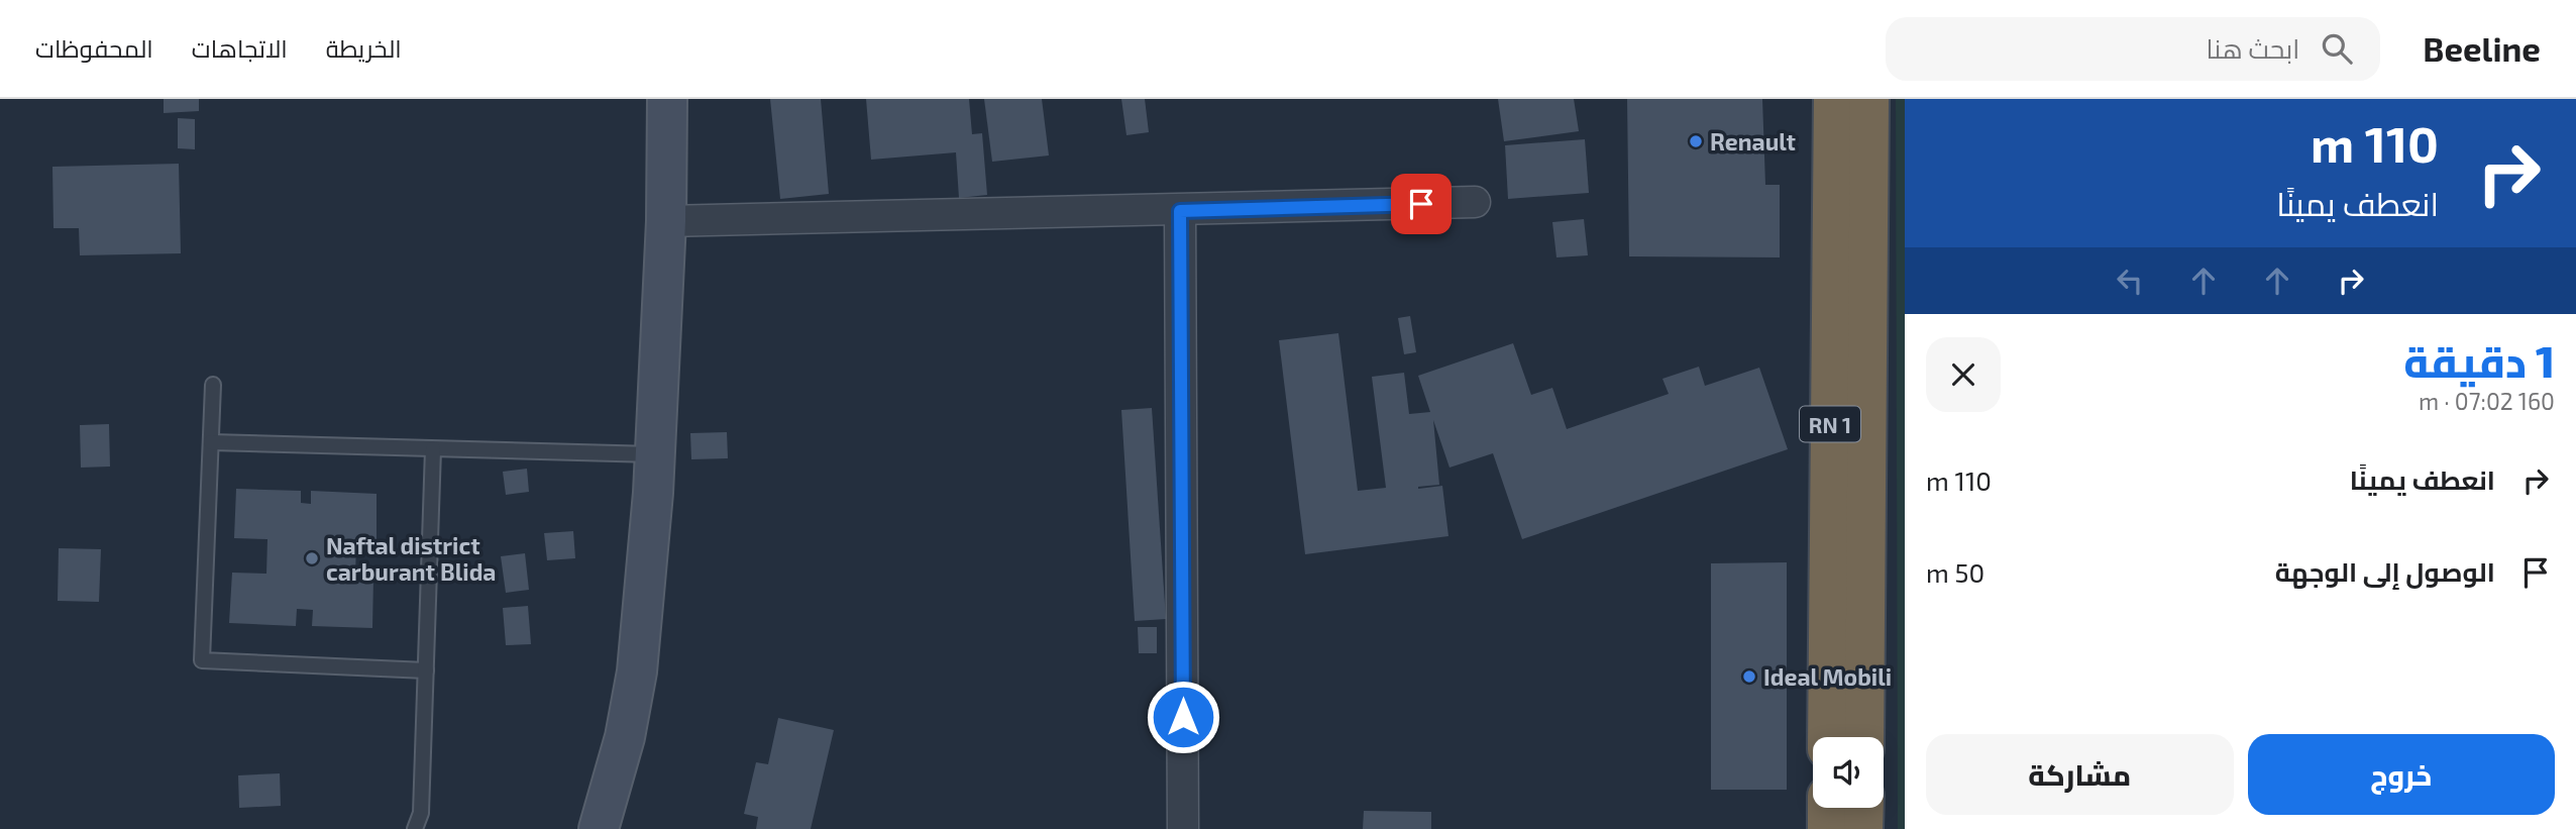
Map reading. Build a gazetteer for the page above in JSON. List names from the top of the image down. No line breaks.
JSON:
{"streets":{"highway":["RN 1"]},"places":["Renault","Naftal district carburant Blida","Ideal Mobili"],"page":{"header":"Beeline","search":"ابحث هنا","nav":["الخريطة","الاتجاهات","المحفوظات"],"turn":["110 m","انعطف يمينًا"],"heading":["1 دقيقة","160 m · 07:02"],"list":[{"name":"انعطف يمينًا","value":"110 m"},{"name":"الوصول إلى الوجهة","value":"50 m"}],"buttons":["خروج","مشاركة"]}}
